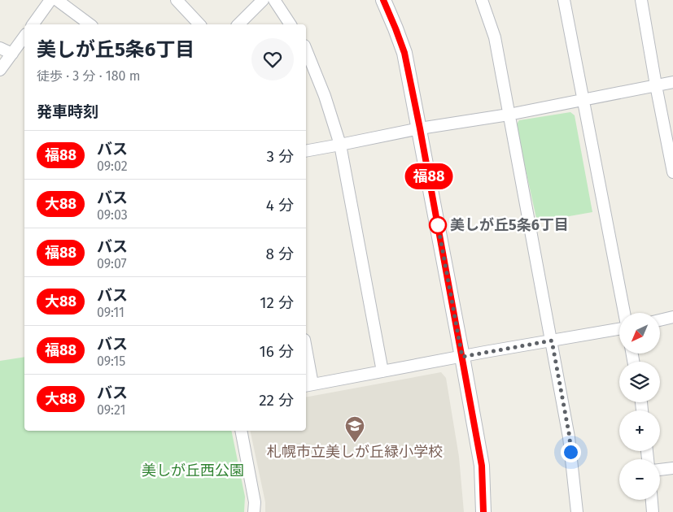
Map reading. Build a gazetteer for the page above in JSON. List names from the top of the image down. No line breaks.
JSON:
{"parks":["美しが丘西公園"],"places":{"other":["美しが丘5条6丁目"],"school or university":["札幌市立美しが丘緑小学校"]},"lines":["bus line 福88"],"north":"bottom left","page":{"on_map":"福88","heading":[["美しが丘5条6丁目","徒歩 · 3 分 · 180 m"],"発車時刻"],"list":[{"mark":"福88","name":"バス","note":"09:02","value":"3 分"},{"mark":"大88","name":"バス","note":"09:03","value":"4 分"},{"mark":"福88","name":"バス","note":"09:07","value":"8 分"},{"mark":"大88","name":"バス","note":"09:11","value":"12 分"},{"mark":"福88","name":"バス","note":"09:15","value":"16 分"},{"mark":"大88","name":"バス","note":"09:21","value":"22 分"}],"map_buttons":["+","−"]}}
